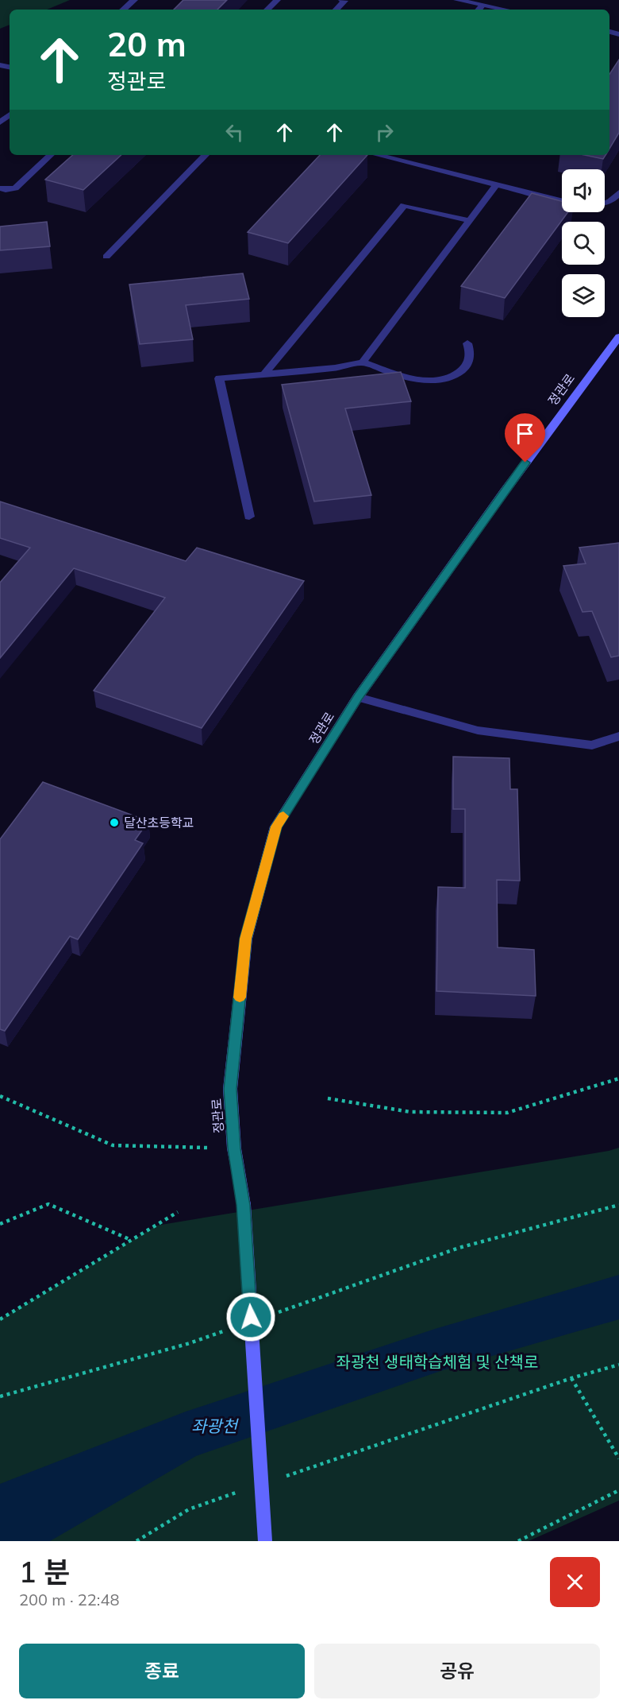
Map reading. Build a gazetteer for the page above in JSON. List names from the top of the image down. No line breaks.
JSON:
{"streets":{"street":["정관로"]},"water":["좌광천"],"parks":["좌광천 생태학습체험 및 산책로"],"places":["달산초등학교"],"page":{"turn":["20 m","정관로"],"heading":["1 분","200 m · 22:48"],"buttons":["종료","공유"]}}
